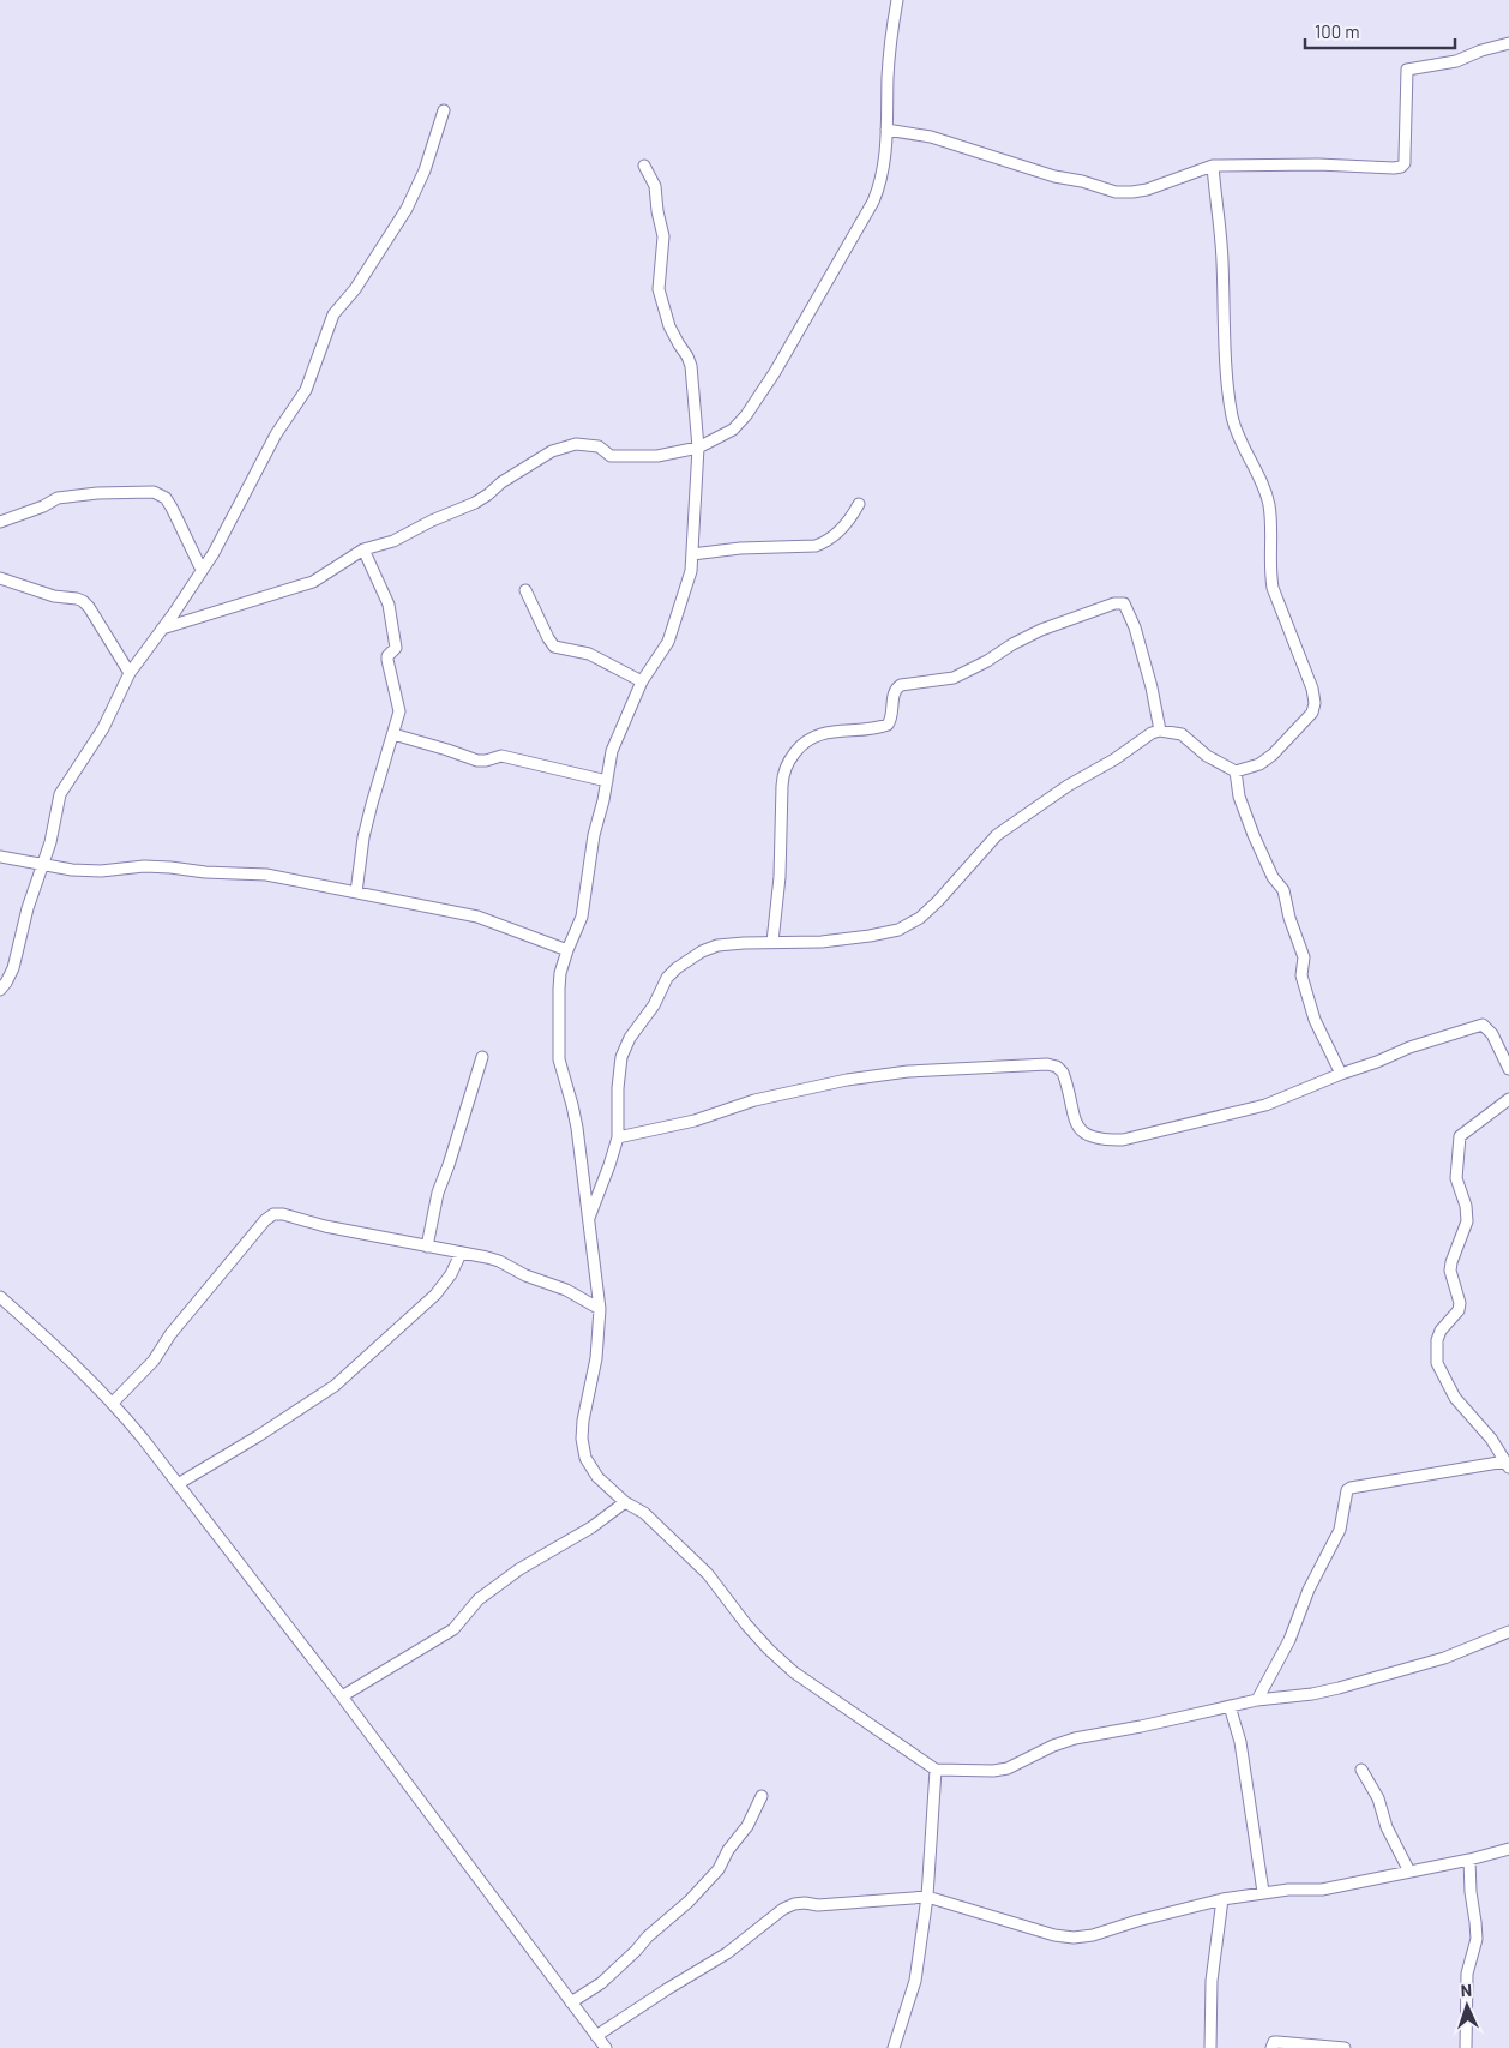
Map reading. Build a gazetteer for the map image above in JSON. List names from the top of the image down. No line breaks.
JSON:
{"scale_bar":"100 m","north":"top"}
